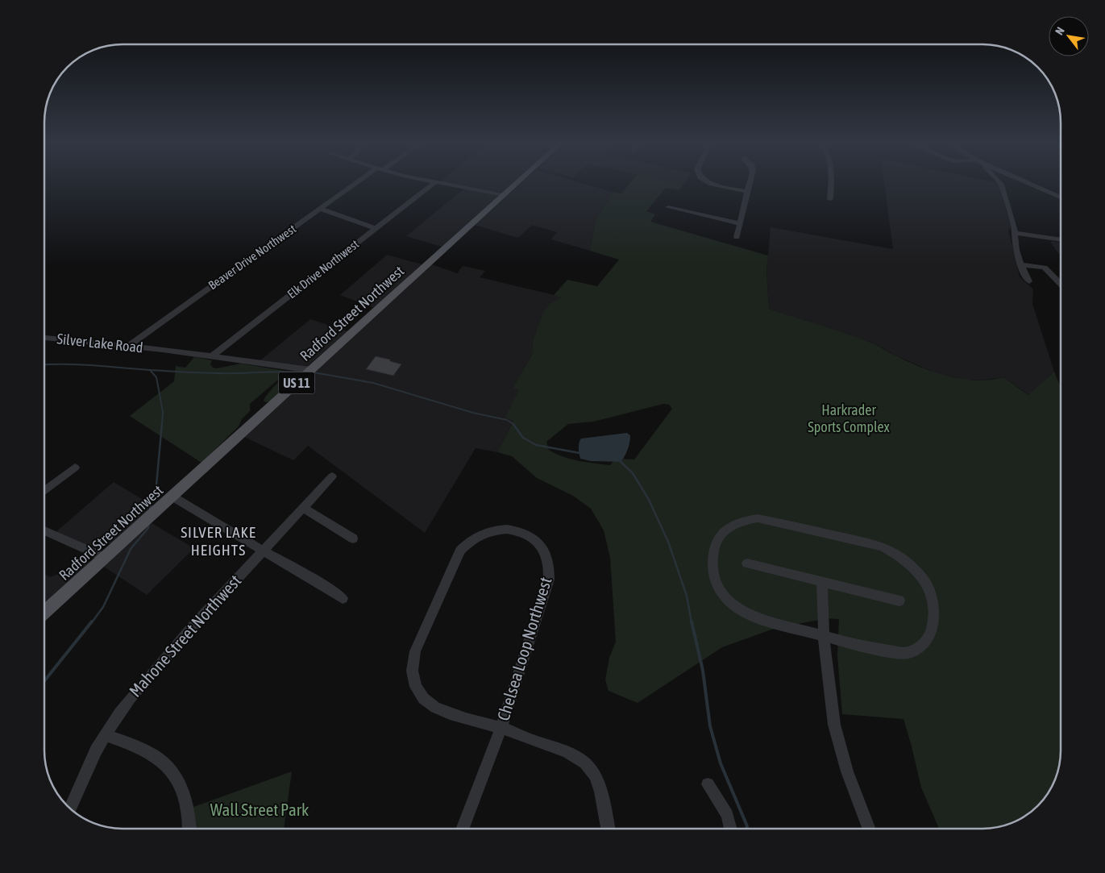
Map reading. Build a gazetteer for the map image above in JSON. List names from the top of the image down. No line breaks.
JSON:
{"streets":{"main road":["Radford Street Northwest","US 11"],"street":["Beaver Drive Northwest","Elk Drive Northwest","Silver Lake Road","Mahone Street Northwest","Chelsea Loop Northwest"]},"crossings":[["Beaver Drive Northwest","Silver Lake Road"],["Elk Drive Northwest","Silver Lake Road"],["Radford Street Northwest","Silver Lake Road"]],"districts":["SILVER LAKE HEIGHTS"],"parks":["Harkrader Sports Complex","Wall Street Park"],"north":"top left"}
